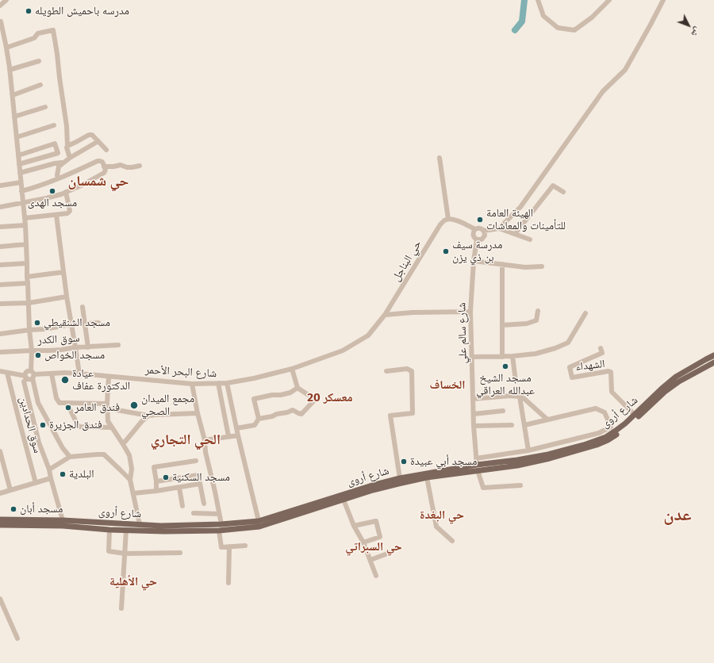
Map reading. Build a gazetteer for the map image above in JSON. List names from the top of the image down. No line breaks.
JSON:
{"streets":{"main road":["شارع أروى"],"street":["حي البناجل","شارع سالم علي","سوق الكدر","الشهداء","شارع البحر الأحمر","سوق الحدادين"]},"crossings":[["حي البناجل","شارع البحر الأحمر"],["شارع سالم علي","شارع أروى"],["الشهداء","شارع أروى"],["شارع البحر الأحمر","سوق الحدادين"]],"districts":["حي شمسان","الخساف","معسكر 20","الحي التجاري","حي البغدة","عدن","حي السبراتي","حي الأهلية"],"places":["مدرسه باحميش الطويله","مسجد الهدى","الهيئة العامة للتأمينات والمعاشات","مدرسة سيف بن ذي يزن","مسجد الشنقيطي","مسجد الخواص","مسجد الشيخ عبدالله العراقي","عيادة الدكتورة عفاف","مجمع الميدان الصحي","فندق العامر","فندق الجزيرة","مسجد أبي عبيدة","البلدية","مسجد السكنية","مسجد أبان"],"north":"bottom right"}
